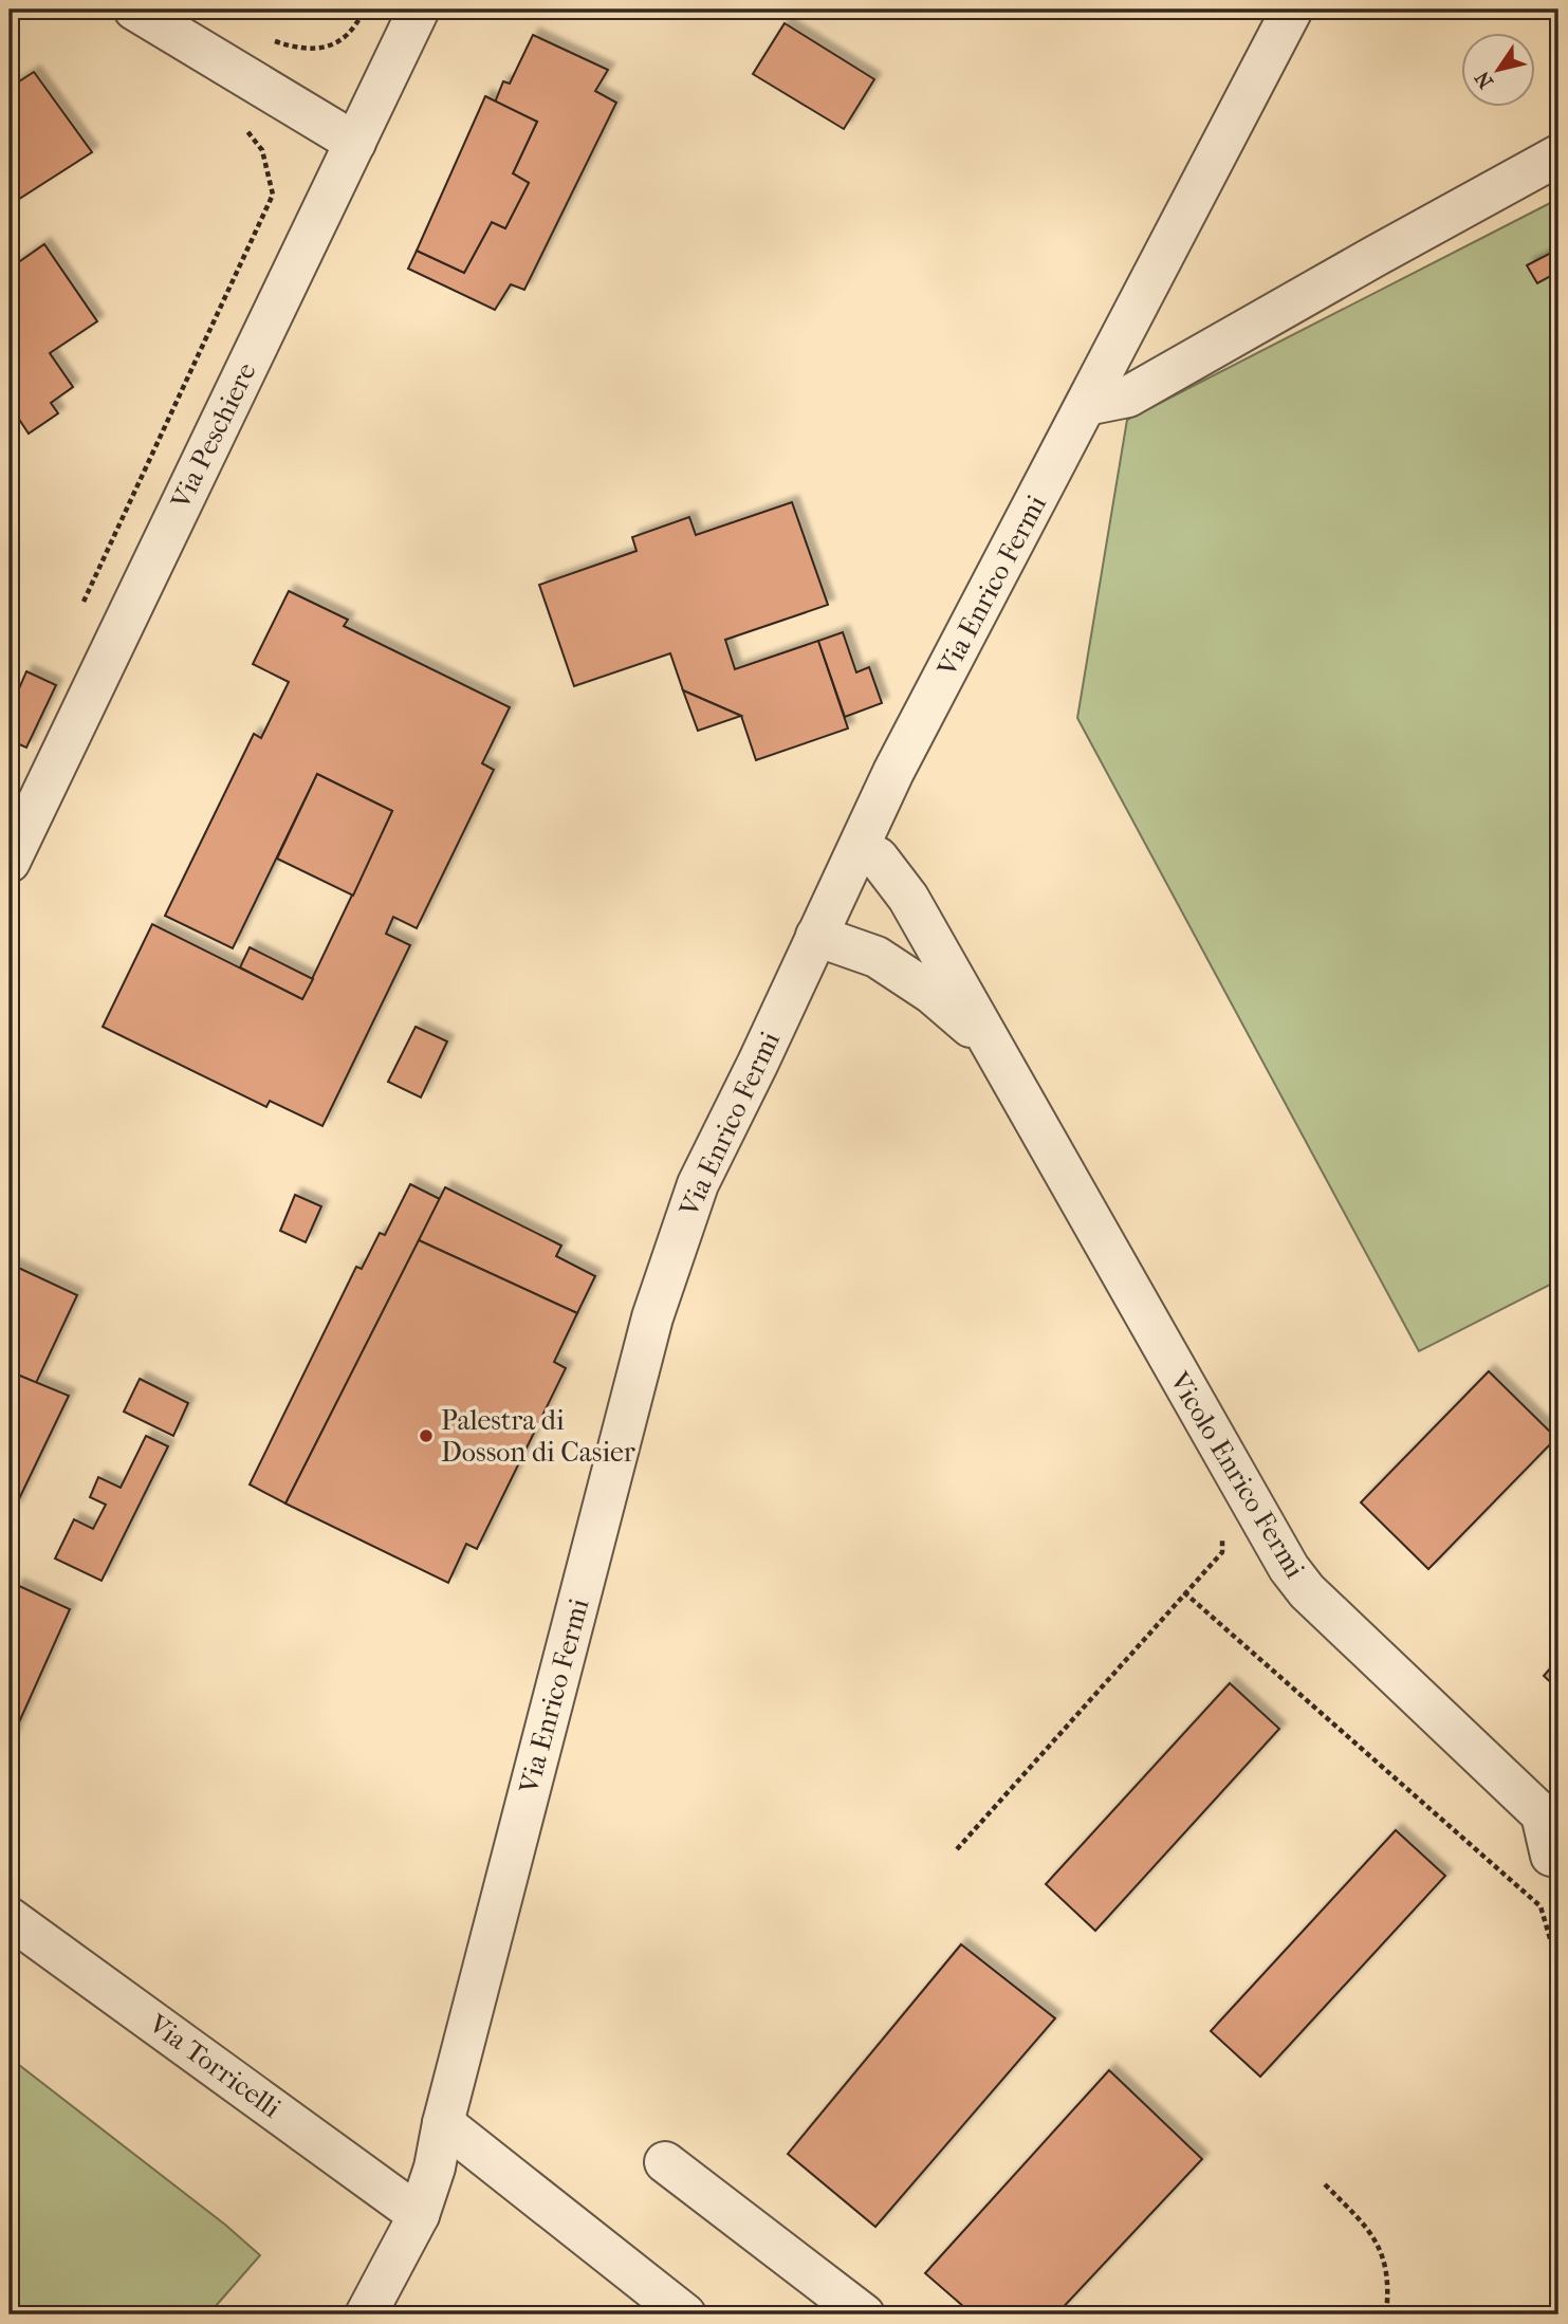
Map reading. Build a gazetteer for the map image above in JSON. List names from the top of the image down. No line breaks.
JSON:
{"streets":{"street":["Via Peschiere","Via Enrico Fermi","Vicolo Enrico Fermi","Via Torricelli"]},"crossings":[["Via Enrico Fermi","Vicolo Enrico Fermi"],["Via Enrico Fermi","Via Torricelli"]],"places":["Palestra di Dosson di Casier"],"north":"bottom left"}
